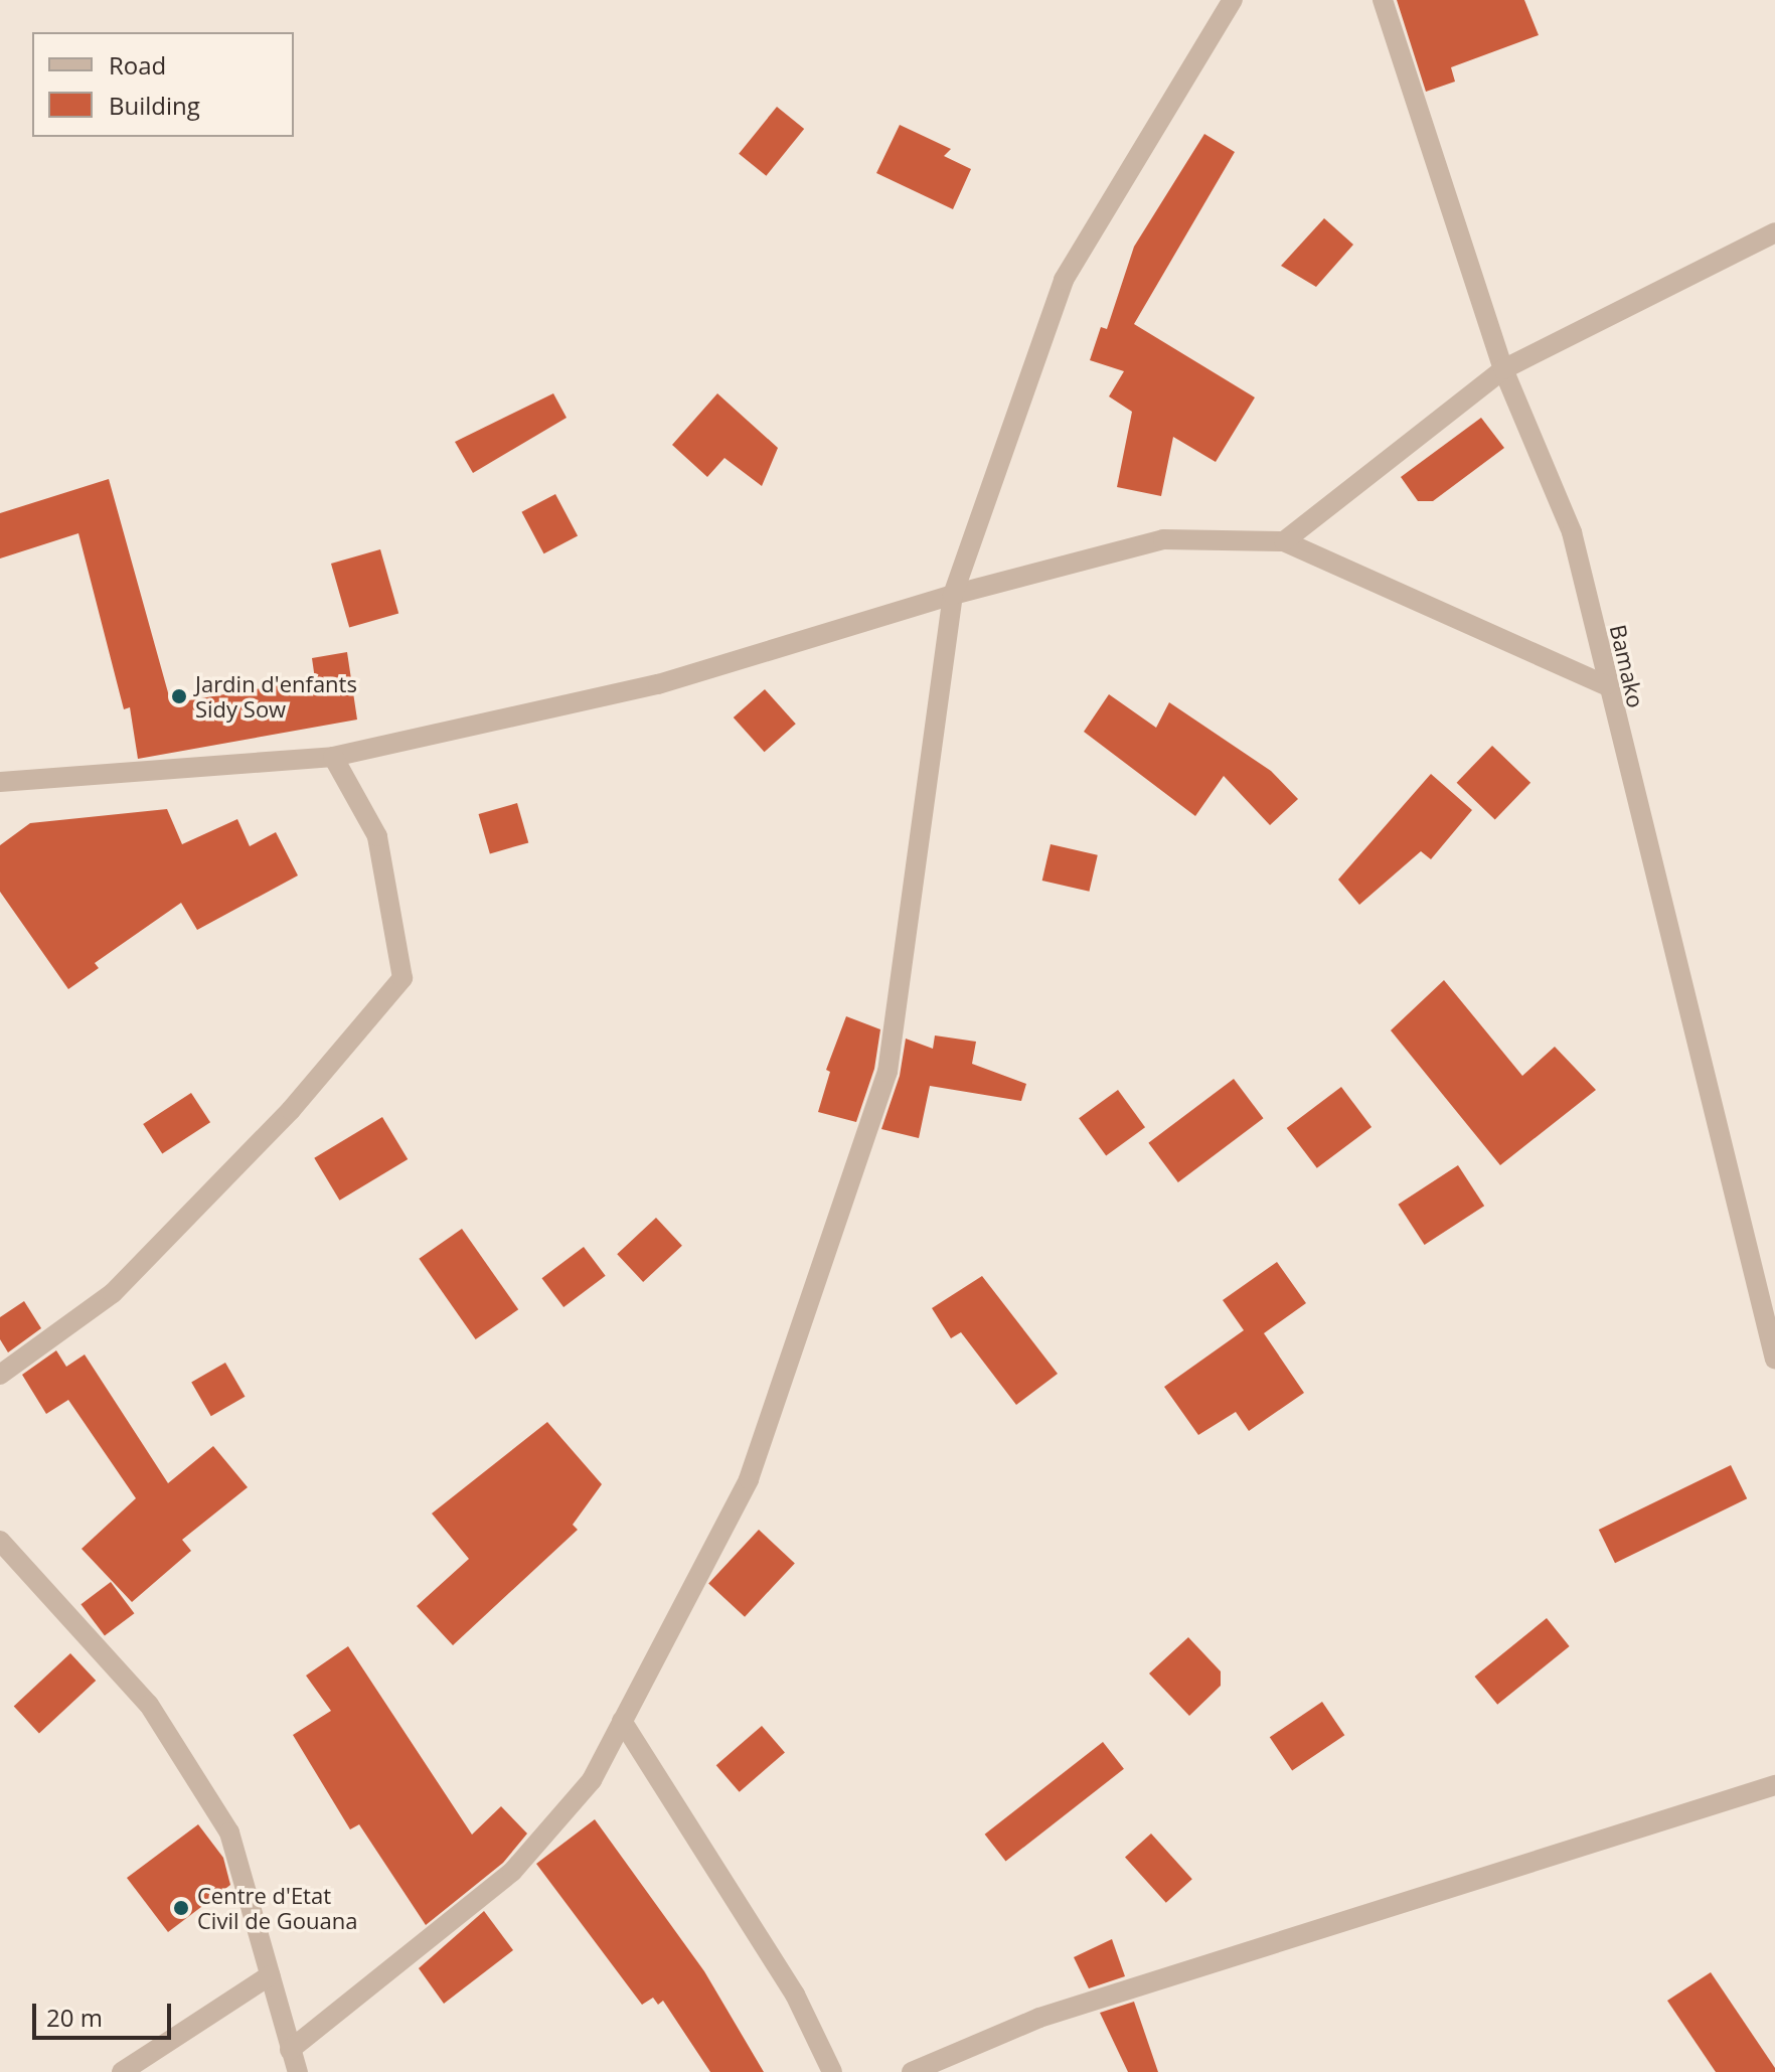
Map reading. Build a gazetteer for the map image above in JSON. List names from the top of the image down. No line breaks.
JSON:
{"streets":{"street":["Bamako"]},"places":["Jardin d'enfants Sidy Sow","Centre d'Etat Civil de Gouana"],"legend":["Road","Building"],"scale_bar":"20 m"}
